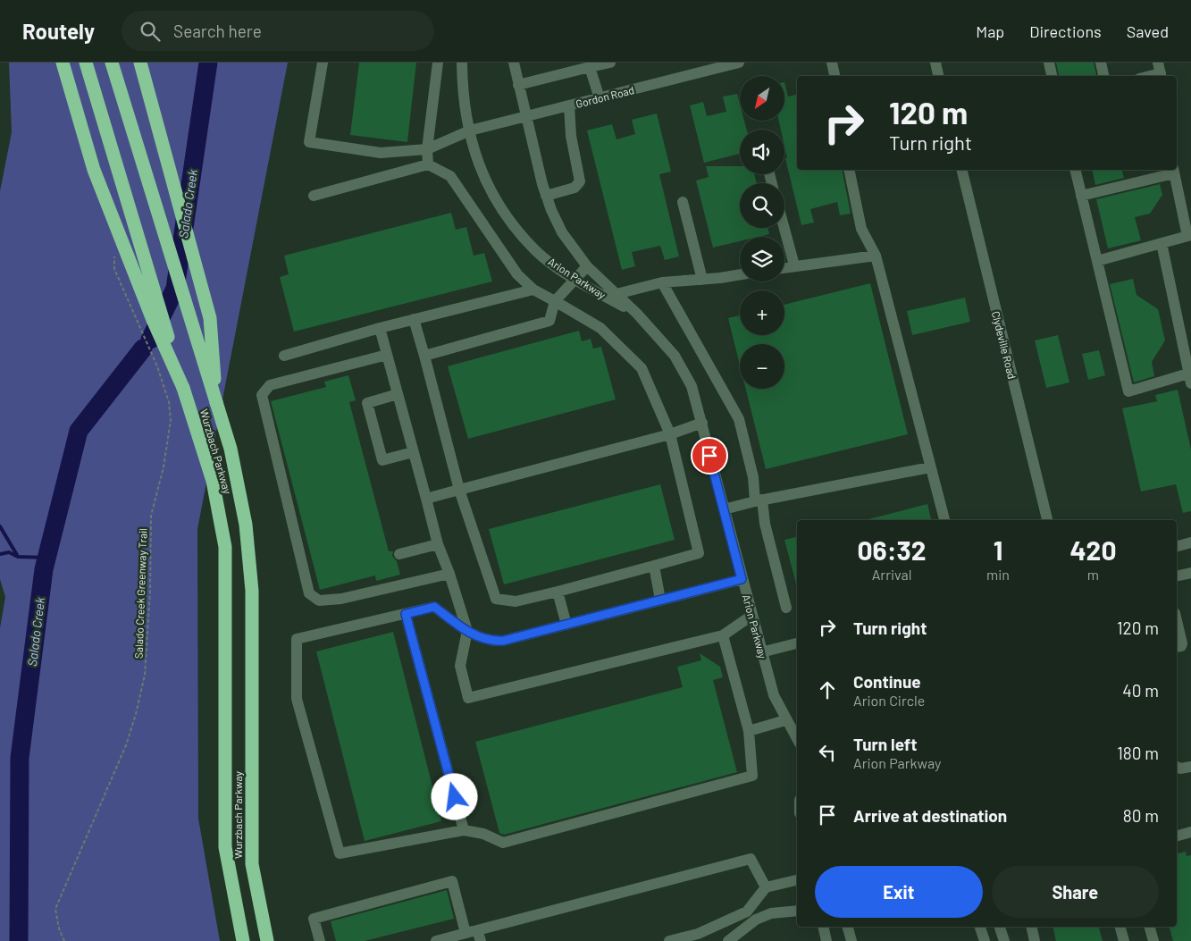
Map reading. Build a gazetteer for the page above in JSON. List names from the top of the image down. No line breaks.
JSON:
{"streets":{"highway":["Wurzbach Parkway"],"street":["Gordon Road","Arion Parkway","Clydeville Road"],"path":["Salado Creek Greenway Trail"]},"crossings":[["Gordon Road","Arion Parkway"]],"water":["Salado Creek"],"north":"bottom left","page":{"header":"Routely","search":"Search here","nav":["Map","Directions","Saved"],"map_buttons":["+","−"],"turn":["120 m","Turn right"],"eta":["06:32","Arrival","1","min","420","m"],"list":[{"name":"Turn right","value":"120 m"},{"name":"Continue","note":"Arion Circle","value":"40 m"},{"name":"Turn left","note":"Arion Parkway","value":"180 m"},{"name":"Arrive at destination","value":"80 m"}],"buttons":["Exit","Share"]}}
